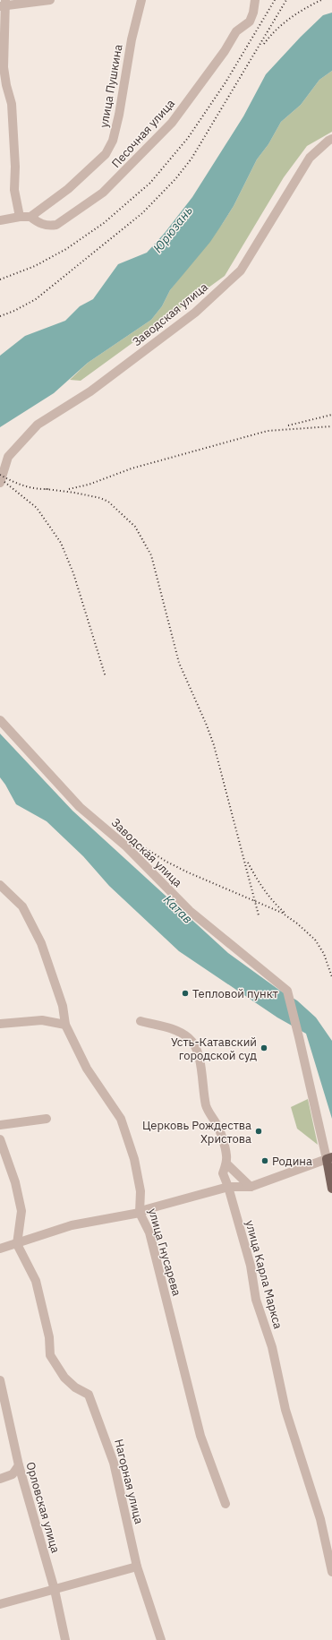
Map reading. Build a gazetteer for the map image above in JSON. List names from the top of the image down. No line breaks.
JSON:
{"streets":{"street":["улица Пушкина","Песочная улица","Заводская улица","улица Гнусарева","улица Карла Маркса","Нагорная улица","Орловская улица"]},"crossings":[["улица Пушкина","Песочная улица"]],"water":["Юрюзань","Катав"],"places":["Тепловой пункт","Усть-Катавский городской суд","Церковь Рождества Христова","Родина"]}
